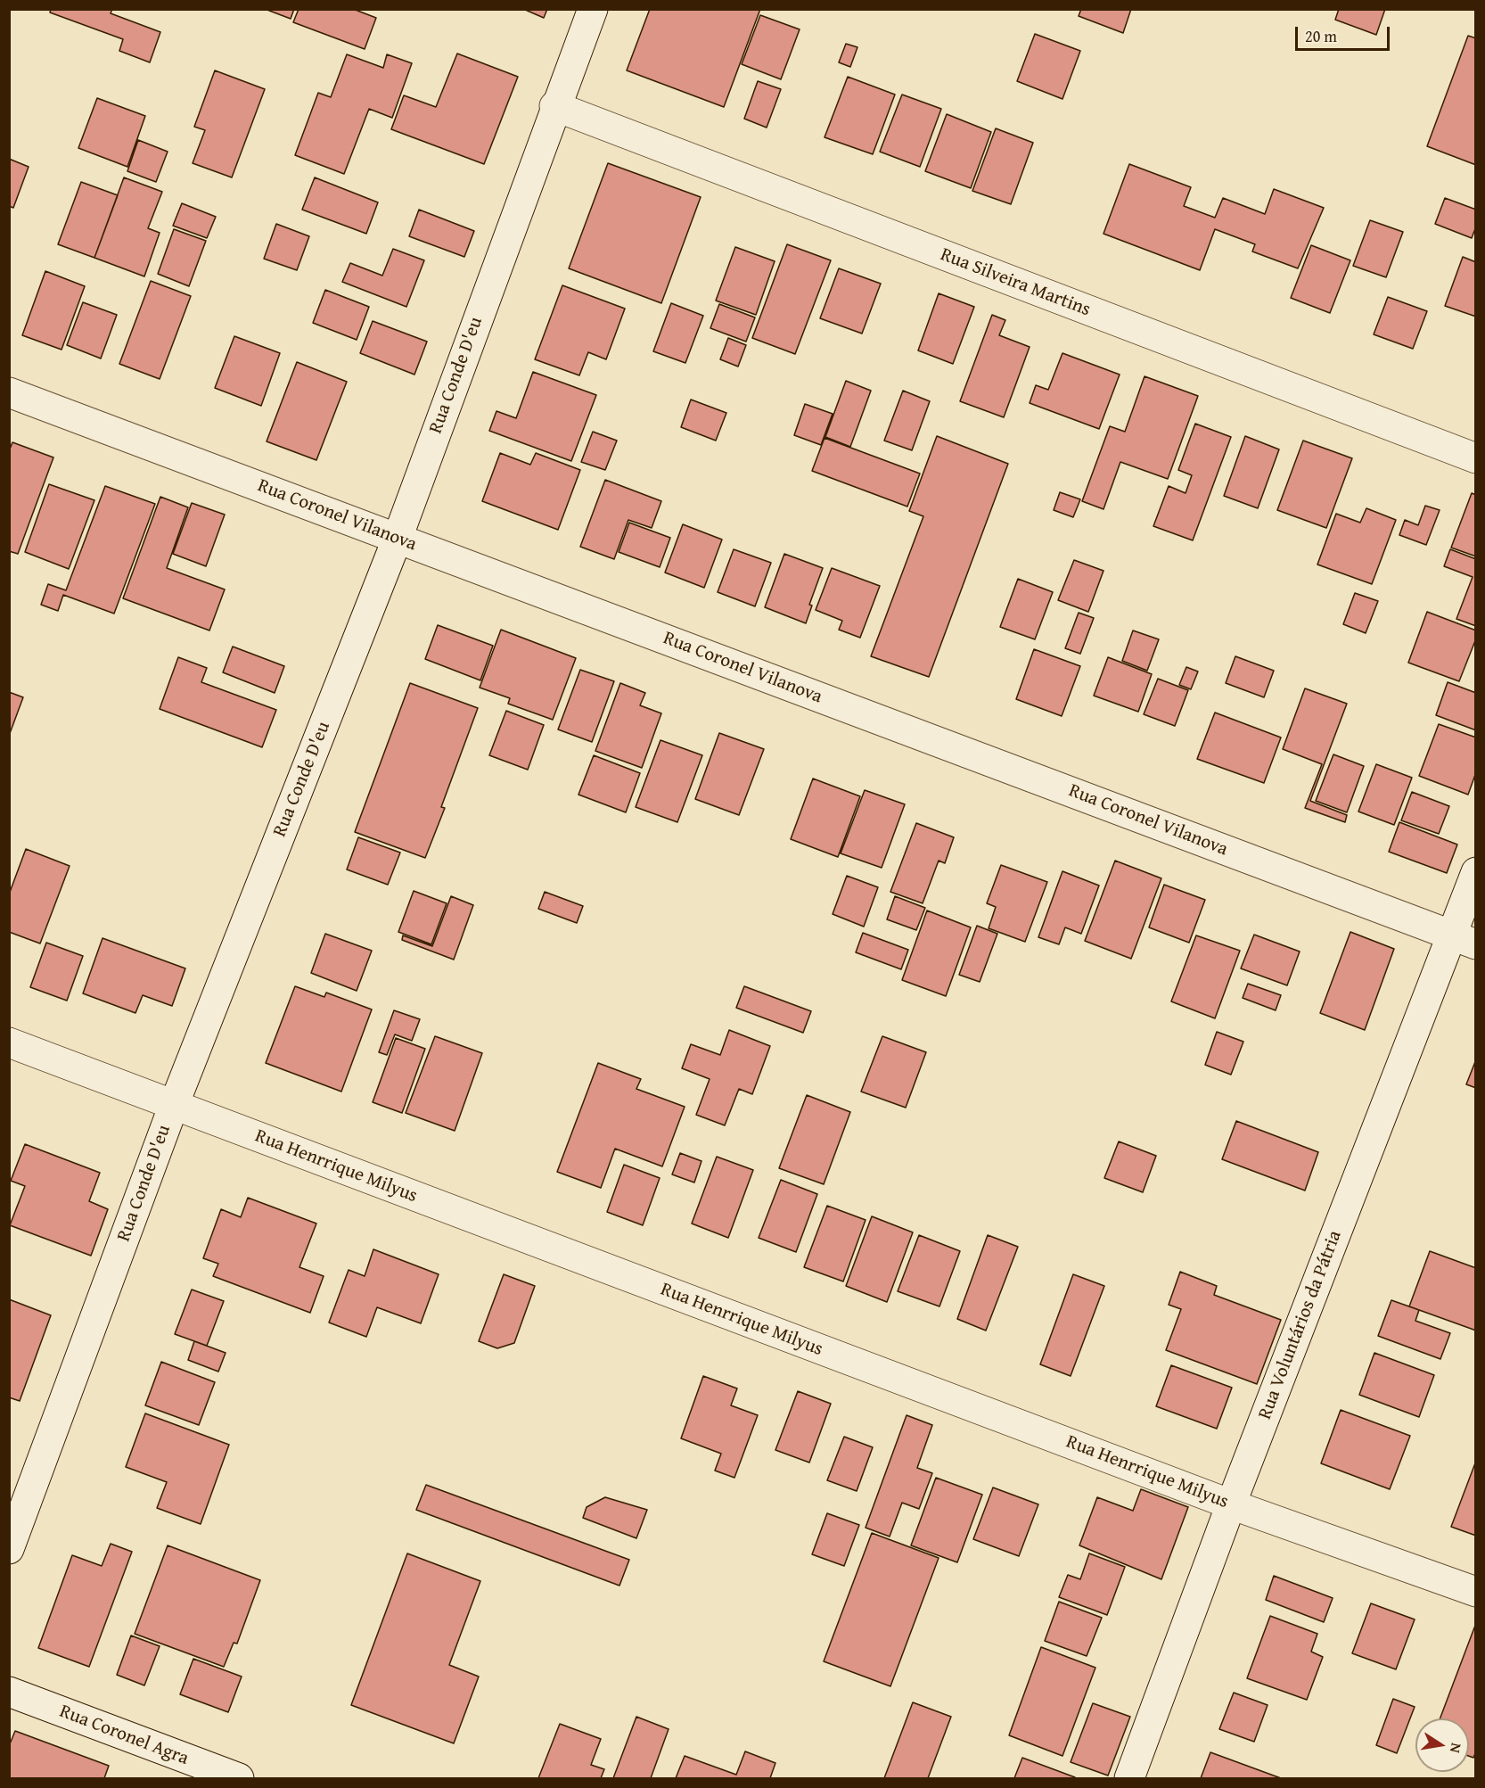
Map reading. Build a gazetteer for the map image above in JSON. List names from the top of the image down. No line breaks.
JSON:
{"streets":{"street":["Rua Silveira Martins","Rua Conde D'eu","Rua Coronel Vilanova","Rua Henrrique Milyus","Rua Voluntários da Pátria","Rua Coronel Agra"]},"crossings":[["Rua Silveira Martins","Rua Conde D'eu"],["Rua Conde D'eu","Rua Coronel Vilanova"],["Rua Conde D'eu","Rua Henrrique Milyus"],["Rua Coronel Vilanova","Rua Voluntários da Pátria"],["Rua Henrrique Milyus","Rua Voluntários da Pátria"]],"scale_bar":"20 m","north":"right"}
